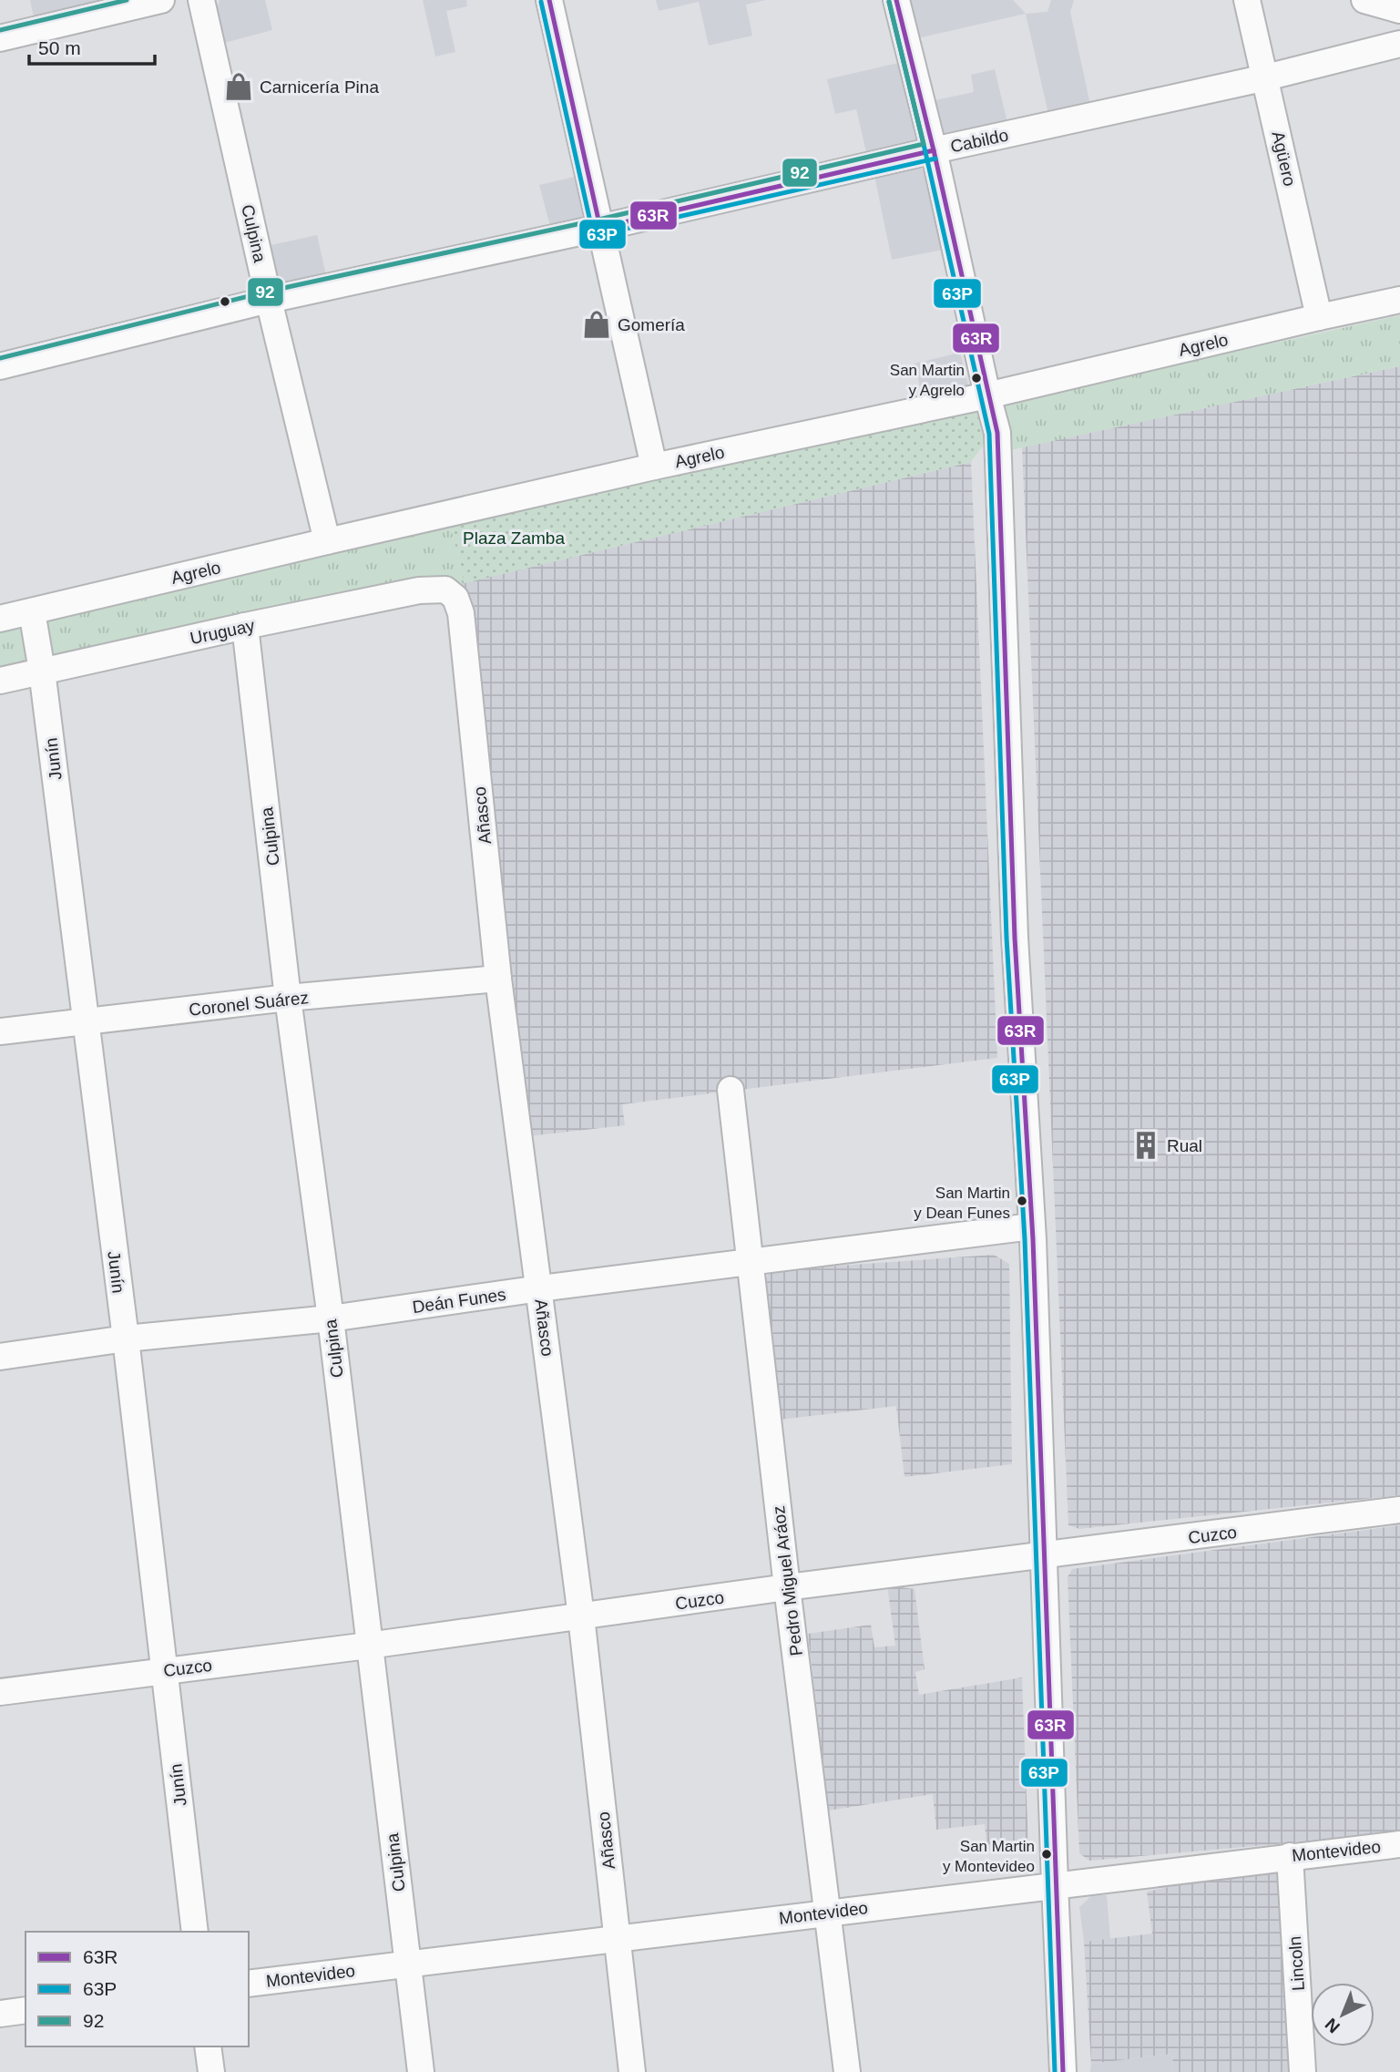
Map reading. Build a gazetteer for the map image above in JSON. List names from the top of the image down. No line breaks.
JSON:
{"streets":{"street":["Cabildo","Agüero","Culpina","Agrelo","Uruguay","Junín","Añasco","Coronel Suárez","Deán Funes","Cuzco","Pedro Miguel Aráoz","Montevideo","Lincoln"]},"crossings":[["Cabildo","Agüero"],["Cabildo","Culpina"],["Agüero","Agrelo"],["Culpina","Agrelo"],["Culpina","Uruguay"],["Culpina","Coronel Suárez"],["Culpina","Deán Funes"],["Culpina","Cuzco"],["Culpina","Montevideo"],["Agrelo","Junín"],["Uruguay","Junín"],["Uruguay","Añasco"],["Junín","Coronel Suárez"],["Junín","Deán Funes"],["Junín","Cuzco"],["Añasco","Coronel Suárez"],["Añasco","Deán Funes"],["Añasco","Cuzco"],["Añasco","Montevideo"],["Deán Funes","Pedro Miguel Aráoz"],["Cuzco","Pedro Miguel Aráoz"],["Pedro Miguel Aráoz","Montevideo"],["Montevideo","Lincoln"]],"parks":["Plaza Zamba"],"places":{"shop":["Carnicería Pina","Gomería"],"other":["San Martin y Agrelo","San Martin y Dean Funes","San Martin y Montevideo"],"building":["Rual"]},"lines":["transit line 63R","transit line 92","transit line 63P"],"legend":["63R","63P","92"],"scale_bar":"50 m","north":"bottom left"}
